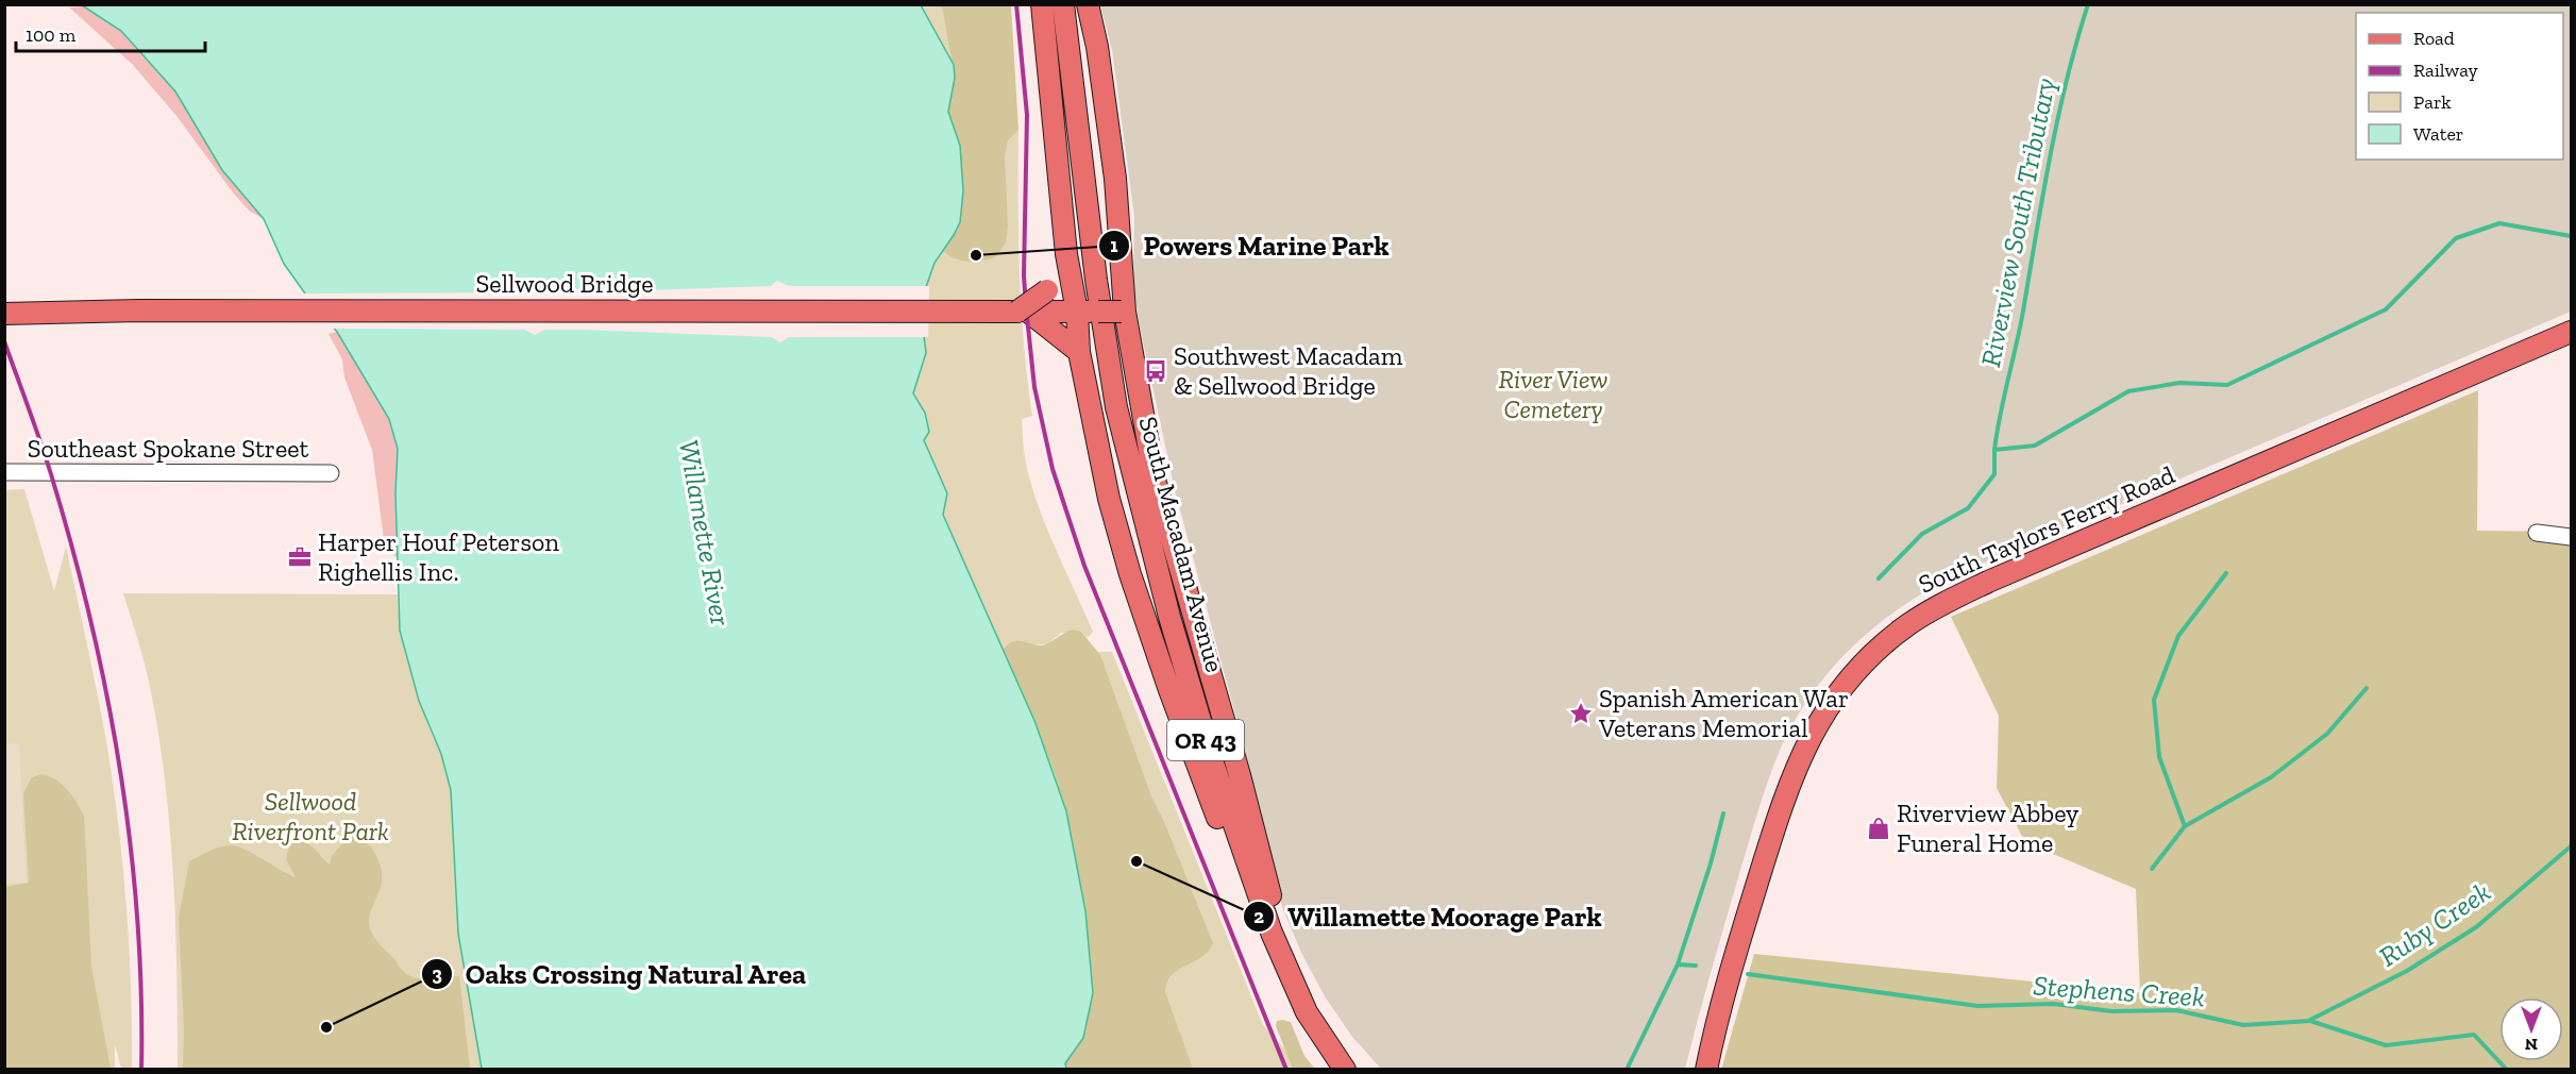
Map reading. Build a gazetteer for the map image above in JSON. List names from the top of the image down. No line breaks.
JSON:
{"streets":{"main road":["Sellwood Bridge","South Taylors Ferry Road","South Macadam Avenue","OR 43"],"street":["Southeast Spokane Street"]},"water":["Riverview South Tributary","Willamette River","Ruby Creek","Stephens Creek"],"parks":["River View Cemetery","Sellwood Riverfront Park"],"places":{"other":["Powers Marine Park","Willamette Moorage Park","Oaks Crossing Natural Area"],"bus stop":["Southwest Macadam & Sellwood Bridge"],"office":["Harper Houf Peterson Righellis Inc."],"place":["Spanish American War Veterans Memorial"],"shop":["Riverview Abbey Funeral Home"]},"legend":["Road","Railway","Park","Water"],"scale_bar":"100 m","north":"bottom"}
